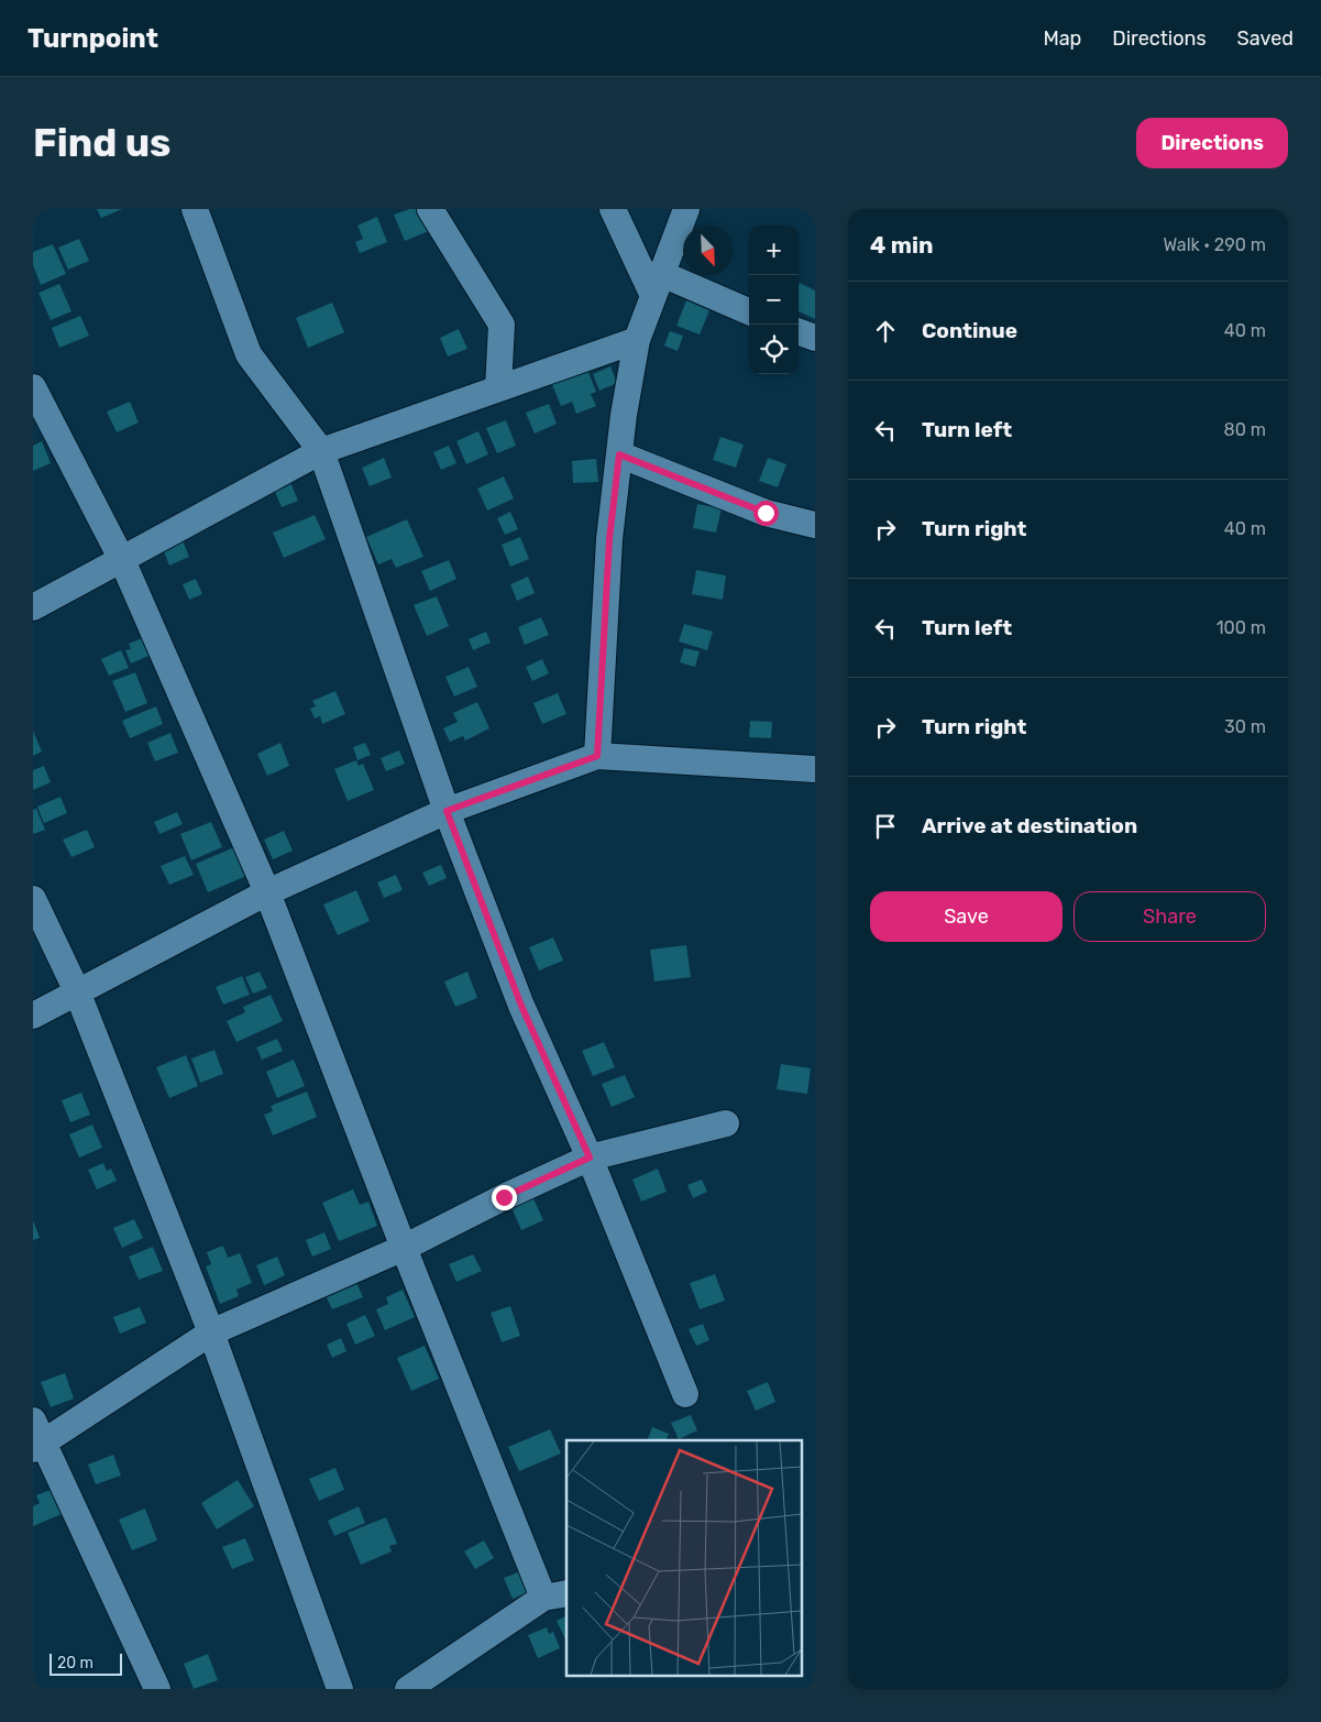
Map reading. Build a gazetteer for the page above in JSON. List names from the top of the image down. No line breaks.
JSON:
{"scale_bar":"20 m","north":"bottom right","page":{"header":"Turnpoint","nav":["Map","Directions","Saved"],"buttons":["Directions",["Save","Share"]],"title":"Find us","heading":["4 min","Walk · 290 m"],"map_buttons":["+","−"],"list":[["Continue","40 m"],["Turn left","80 m"],["Turn right","40 m"],["Turn left","100 m"],["Turn right","30 m"],"Arrive at destination"],"scale":"20 m"}}
